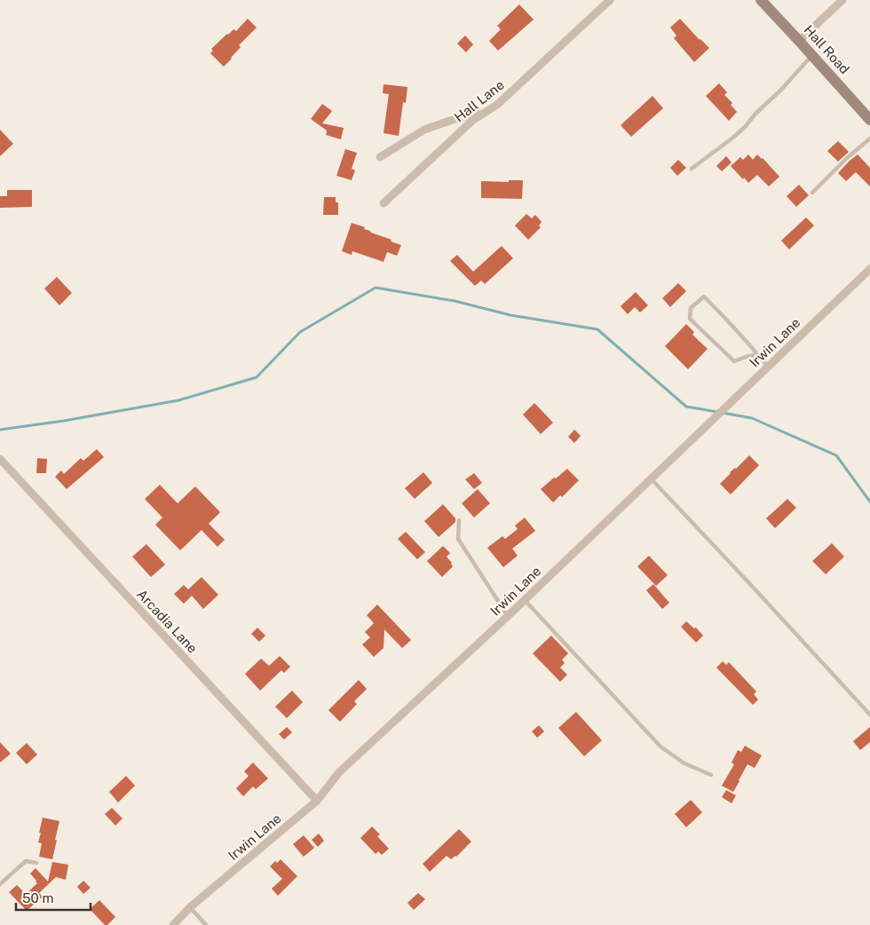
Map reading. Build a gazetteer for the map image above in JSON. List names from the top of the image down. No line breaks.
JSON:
{"streets":{"street":["Hall Road","Hall Lane","Irwin Lane","Arcadia Lane"]},"crossings":[["Irwin Lane","Arcadia Lane"]],"scale_bar":"50 m"}
